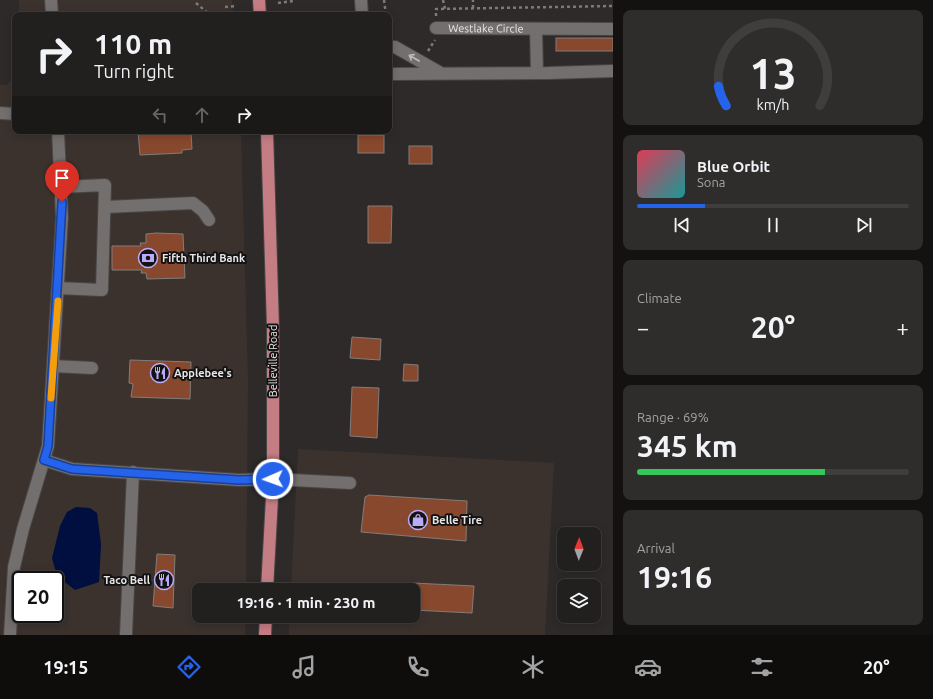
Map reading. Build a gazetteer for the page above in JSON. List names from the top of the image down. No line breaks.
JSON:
{"streets":{"main road":["Belleville Road"],"street":["Westlake Circle"]},"places":{"bank":["Fifth Third Bank"],"restaurant":["Applebee's","Taco Bell"],"shop":["Belle Tire"]},"north":"top","page":{"turn":["110 m","Turn right"],"song":["Blue Orbit","Sona"],"tile":["Climate",["Range · 69%","345 km"],["Arrival","19:16"]],"heat":["−","20°","+"],"limit":"20","trip":"19:16 · 1 min · 230 m","tabs":["19:15","20°"],"gauge":["13","km/h"]}}
